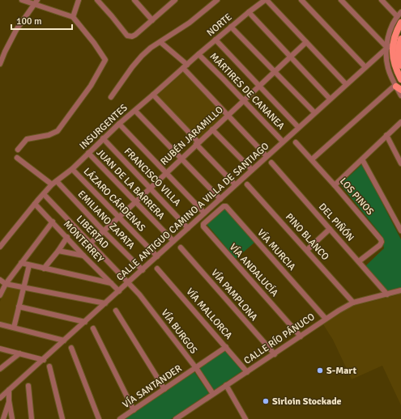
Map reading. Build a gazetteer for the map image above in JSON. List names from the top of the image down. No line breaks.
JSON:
{"streets":{"street":["NORTE","MÁRTIRES DE CANANEA","INSURGENTES","RUBÉN JARAMILLO","FRANCISCO VILLA","JUAN DE LA BARRERA","LOS PINOS","LÁZARO CÁRDENAS","CALLE ANTIGUO CAMINO A VILLA DE SANTIAGO","EMILIANO ZAPATA","DEL PIÑÓN","LIBERTAD","PINO BLANCO","MONTERREY","VÍA MURCIA","VÍA ANDALUCÍA","VÍA PAMPLONA","VÍA MALLORCA","VÍA BURGOS","CALLE RÍO PÁNUCO","VÍA SANTANDER"]},"crossings":[["NORTE","MÁRTIRES DE CANANEA"],["NORTE","INSURGENTES"],["MÁRTIRES DE CANANEA","RUBÉN JARAMILLO"],["MÁRTIRES DE CANANEA","CALLE ANTIGUO CAMINO A VILLA DE SANTIAGO"],["INSURGENTES","FRANCISCO VILLA"],["INSURGENTES","JUAN DE LA BARRERA"],["INSURGENTES","LÁZARO CÁRDENAS"],["INSURGENTES","EMILIANO ZAPATA"],["INSURGENTES","LIBERTAD"],["INSURGENTES","MONTERREY"],["RUBÉN JARAMILLO","FRANCISCO VILLA"],["RUBÉN JARAMILLO","JUAN DE LA BARRERA"],["RUBÉN JARAMILLO","LÁZARO CÁRDENAS"],["RUBÉN JARAMILLO","EMILIANO ZAPATA"],["RUBÉN JARAMILLO","LIBERTAD"],["FRANCISCO VILLA","CALLE ANTIGUO CAMINO A VILLA DE SANTIAGO"],["JUAN DE LA BARRERA","CALLE ANTIGUO CAMINO A VILLA DE SANTIAGO"],["LOS PINOS","DEL PIÑÓN"],["LÁZARO CÁRDENAS","CALLE ANTIGUO CAMINO A VILLA DE SANTIAGO"],["CALLE ANTIGUO CAMINO A VILLA DE SANTIAGO","EMILIANO ZAPATA"],["CALLE ANTIGUO CAMINO A VILLA DE SANTIAGO","LIBERTAD"],["CALLE ANTIGUO CAMINO A VILLA DE SANTIAGO","MONTERREY"],["CALLE ANTIGUO CAMINO A VILLA DE SANTIAGO","VÍA BURGOS"],["DEL PIÑÓN","CALLE RÍO PÁNUCO"],["LIBERTAD","VÍA BURGOS"],["PINO BLANCO","CALLE RÍO PÁNUCO"],["VÍA MURCIA","VÍA ANDALUCÍA"],["VÍA MURCIA","CALLE RÍO PÁNUCO"],["VÍA ANDALUCÍA","CALLE RÍO PÁNUCO"],["VÍA PAMPLONA","CALLE RÍO PÁNUCO"],["VÍA MALLORCA","CALLE RÍO PÁNUCO"],["VÍA MALLORCA","VÍA SANTANDER"],["VÍA BURGOS","CALLE RÍO PÁNUCO"],["VÍA BURGOS","VÍA SANTANDER"]],"places":["S-Mart","Sirloin Stockade"],"scale_bar":"100 m"}
